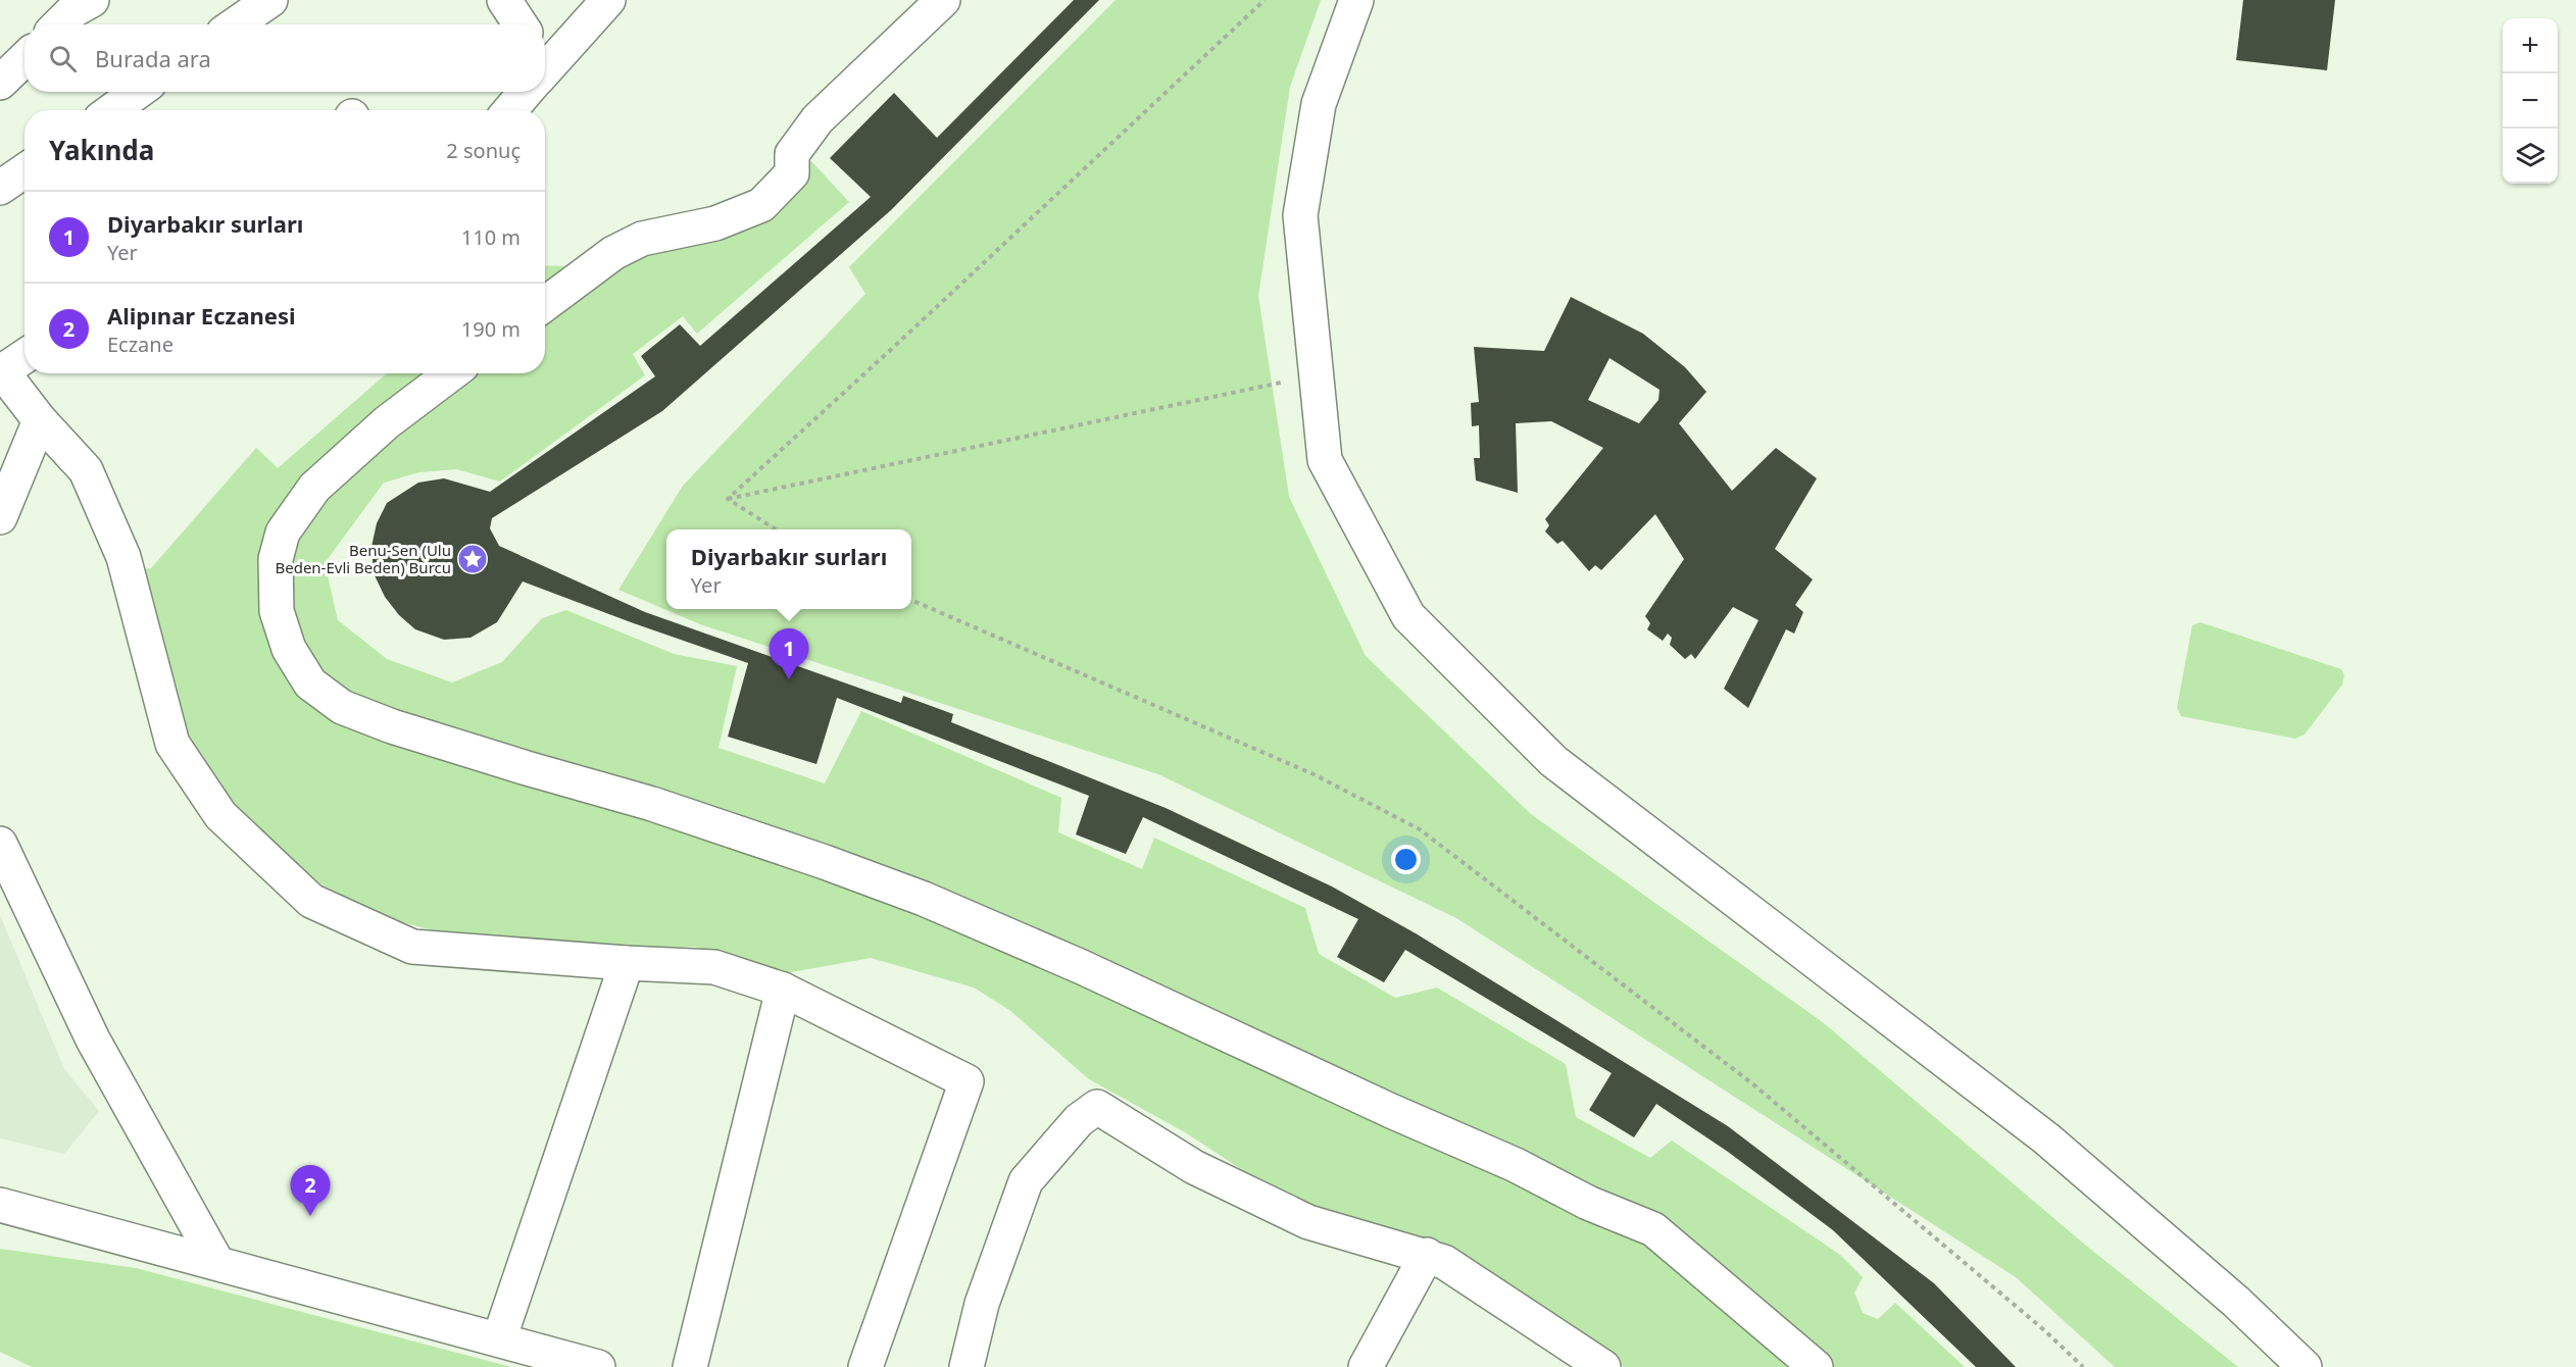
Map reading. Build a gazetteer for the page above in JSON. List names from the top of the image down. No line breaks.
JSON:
{"places":{"place":["Benu-Sen (Ulu Beden-Evli Beden) Burcu"]},"page":{"map_buttons":["+","−"],"search":"Burada ara","heading":["Yakında","2 sonuç"],"list":[{"mark":"1","name":"Diyarbakır surları","note":"Yer","value":"110 m"},{"mark":"2","name":"Alipınar Eczanesi","note":"Eczane","value":"190 m"}],"popup":["Diyarbakır surları","Yer"],"pins":["1","2"]}}
